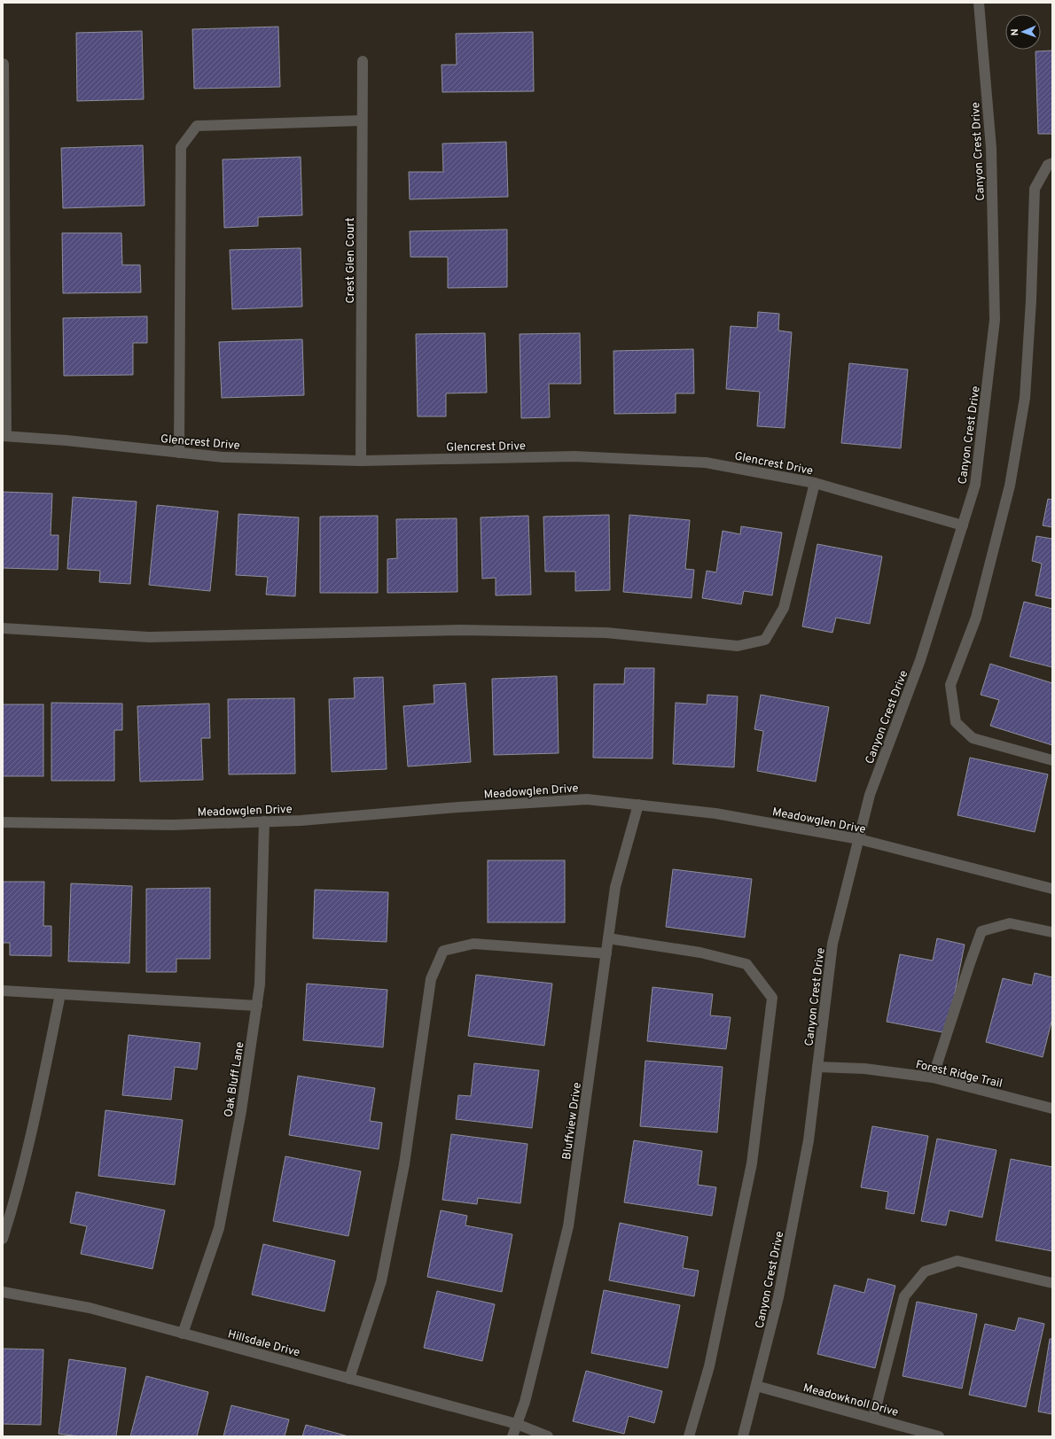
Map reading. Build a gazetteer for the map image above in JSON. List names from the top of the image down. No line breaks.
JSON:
{"streets":{"street":["Canyon Crest Drive","Crest Glen Court","Glencrest Drive","Meadowglen Drive","Forest Ridge Trail","Oak Bluff Lane","Bluffview Drive","Hillsdale Drive","Meadowknoll Drive"]},"crossings":[["Canyon Crest Drive","Glencrest Drive"],["Canyon Crest Drive","Meadowglen Drive"],["Canyon Crest Drive","Forest Ridge Trail"],["Canyon Crest Drive","Meadowknoll Drive"],["Crest Glen Court","Glencrest Drive"],["Meadowglen Drive","Oak Bluff Lane"],["Meadowglen Drive","Bluffview Drive"],["Oak Bluff Lane","Hillsdale Drive"],["Bluffview Drive","Hillsdale Drive"]],"north":"left"}
